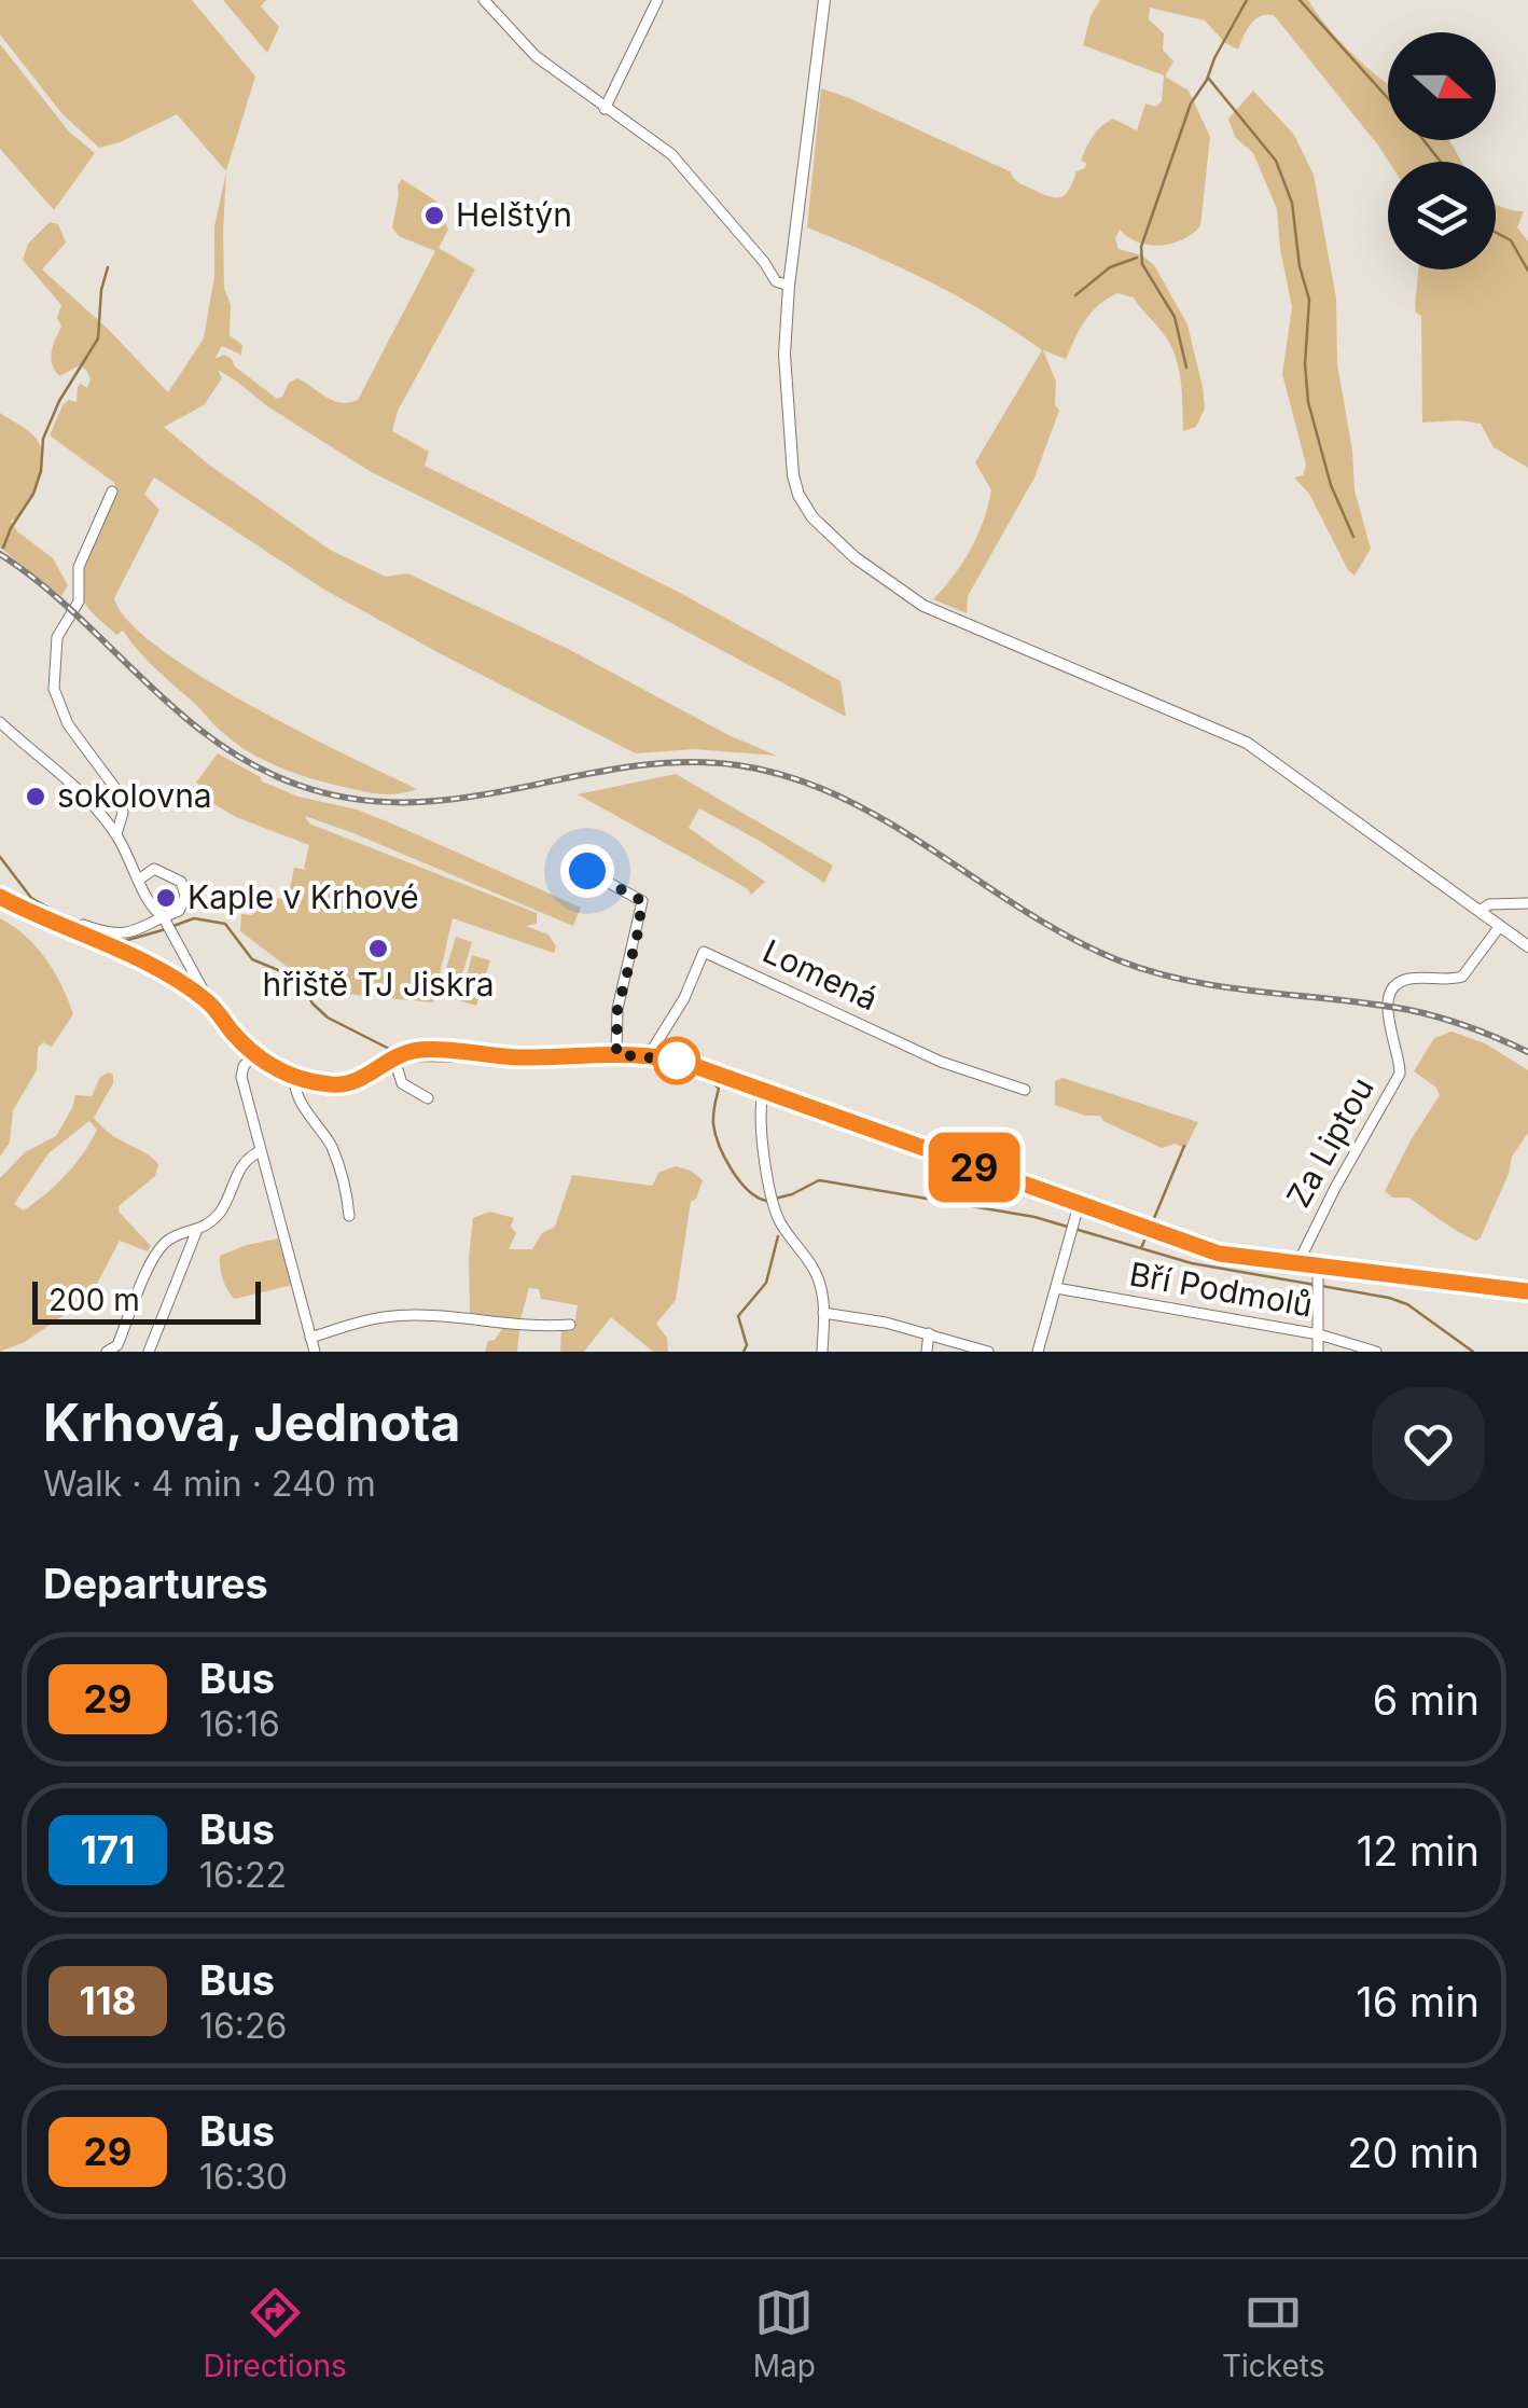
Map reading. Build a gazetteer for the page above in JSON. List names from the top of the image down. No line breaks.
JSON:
{"streets":{"street":["Lomená","Za Liptou","Bří Podmolů"]},"places":["Helštýn","sokolovna","Kaple v Krhové","hřiště TJ Jiskra"],"lines":["bus line 29"],"scale_bar":"200 m","north":"right","page":{"on_map":"29","scale":"200 m","heading":[["Krhová, Jednota","Walk · 4 min · 240 m"],"Departures"],"list":[{"mark":"29","name":"Bus","note":"16:16","value":"6 min"},{"mark":"171","name":"Bus","note":"16:22","value":"12 min"},{"mark":"118","name":"Bus","note":"16:26","value":"16 min"},{"mark":"29","name":"Bus","note":"16:30","value":"20 min"}],"tabs":["Directions","Map","Tickets"]}}
